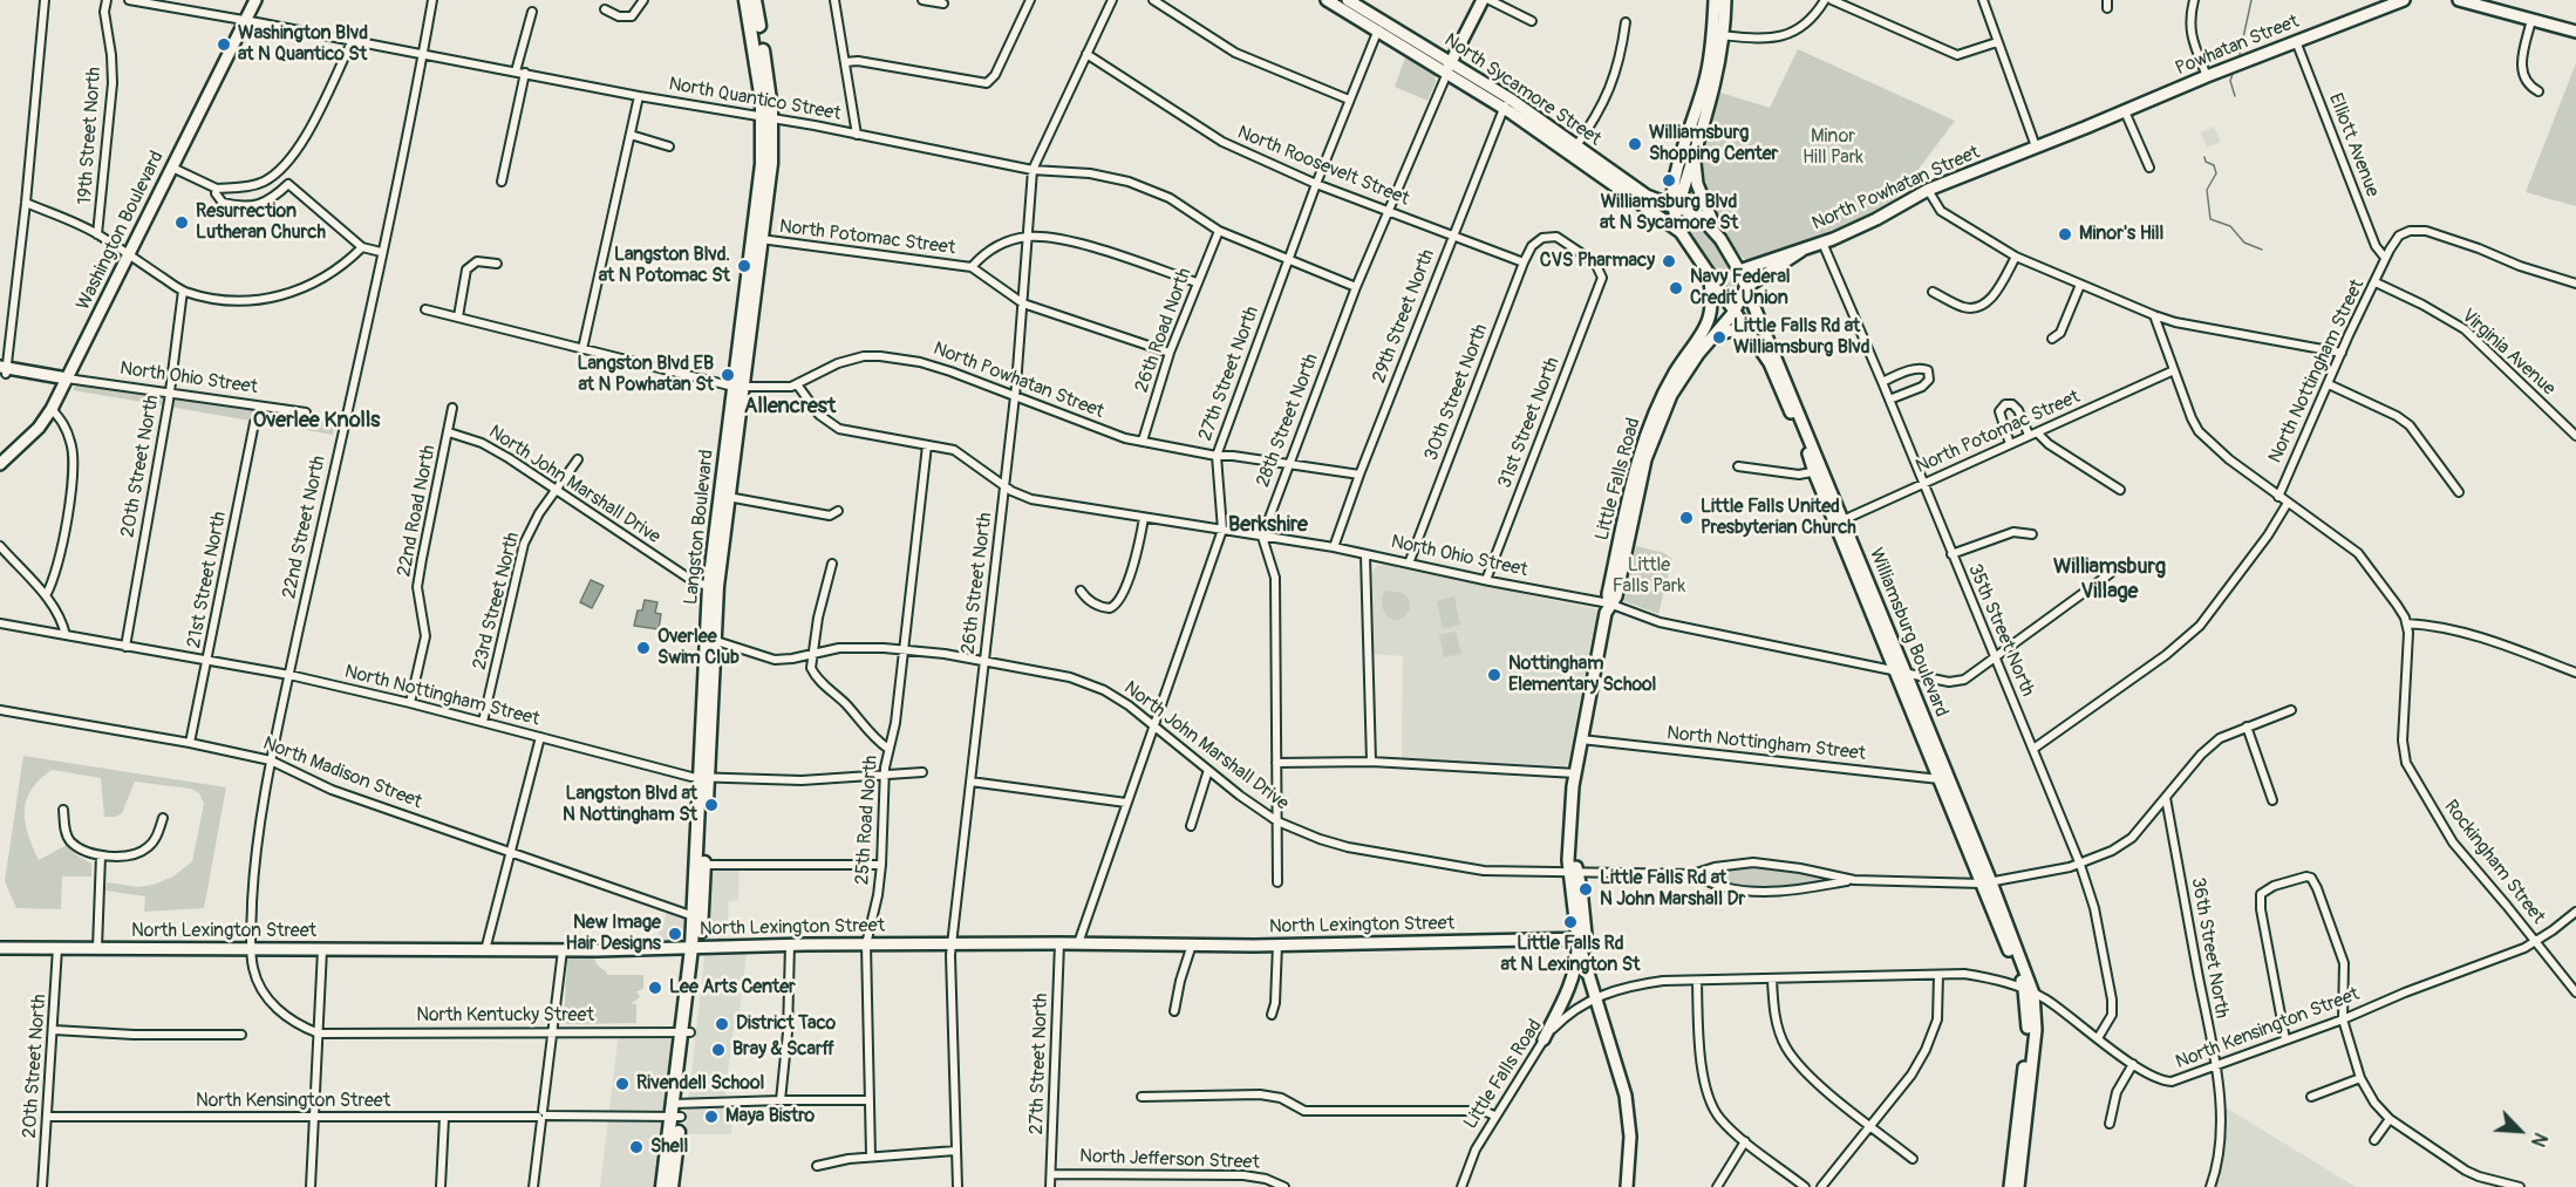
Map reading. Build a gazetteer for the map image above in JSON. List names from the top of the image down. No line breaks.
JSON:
{"streets":{"main road":["Langston Boulevard"],"street":["Powhatan Street","North Sycamore Street","North Quantico Street","19th Street North","Elliott Avenue","North Roosevelt Street","North Powhatan Street","Washington Boulevard","North Potomac Street","29th Street North","26th Road North","Virginia Avenue","North Nottingham Street","27th Street North","North Ohio Street","30th Street North","28th Street North","31st Street North","20th Street North","Little Falls Road","North John Marshall Drive","22nd Road North","22nd Street North","21st Street North","26th Street North","23rd Street North","35th Street North","Williamsburg Boulevard","North Madison Street","25th Road North","Rockingham Street","North Lexington Street","36th Street North","North Kentucky Street","North Kensington Street","North Jefferson Street"]},"crossings":[["Powhatan Street","Elliott Avenue"],["Powhatan Street","North Powhatan Street"],["North Sycamore Street","29th Street North"],["North Sycamore Street","27th Street North"],["North Sycamore Street","28th Street North"],["North Sycamore Street","Williamsburg Boulevard"],["North Quantico Street","Washington Boulevard"],["North Quantico Street","26th Road North"],["North Quantico Street","27th Street North"],["North Quantico Street","28th Street North"],["North Quantico Street","22nd Street North"],["North Quantico Street","Langston Boulevard"],["North Quantico Street","26th Street North"],["Elliott Avenue","North Nottingham Street"],["North Roosevelt Street","29th Street North"],["North Roosevelt Street","27th Street North"],["North Roosevelt Street","30th Street North"],["North Roosevelt Street","28th Street North"],["North Roosevelt Street","26th Street North"],["North Powhatan Street","29th Street North"],["North Powhatan Street","26th Road North"],["North Powhatan Street","27th Street North"],["North Powhatan Street","North Ohio Street"],["North Powhatan Street","28th Street North"],["North Powhatan Street","Little Falls Road"],["North Powhatan Street","Langston Boulevard"],["North Powhatan Street","26th Street North"],["North Powhatan Street","35th Street North"],["North Powhatan Street","Williamsburg Boulevard"],["Washington Boulevard","North Ohio Street"],["North Potomac Street","26th Road North"],["North Potomac Street","Langston Boulevard"],["North Potomac Street","26th Street North"],["North Potomac Street","35th Street North"],["North Potomac Street","Williamsburg Boulevard"],["North Potomac Street","Rockingham Street"],["29th Street North","North Ohio Street"],["Virginia Avenue","North Nottingham Street"],["North Nottingham Street","20th Street North"],["North Nottingham Street","Little Falls Road"],["North Nottingham Street","22nd Road North"],["North Nottingham Street","22nd Street North"],["North Nottingham Street","Langston Boulevard"],["North Nottingham Street","21st Street North"],["North Nottingham Street","23rd Street North"],["North Nottingham Street","Williamsburg Boulevard"],["North Nottingham Street","25th Road North"],["North Nottingham Street","Rockingham Street"],["27th Street North","North Ohio Street"],["27th Street North","North John Marshall Drive"],["27th Street North","North Lexington Street"],["27th Street North","North Jefferson Street"],["North Ohio Street","30th Street North"],["North Ohio Street","28th Street North"],["North Ohio Street","31st Street North"],["North Ohio Street","20th Street North"],["North Ohio Street","Little Falls Road"],["North Ohio Street","26th Street North"],["North Ohio Street","35th Street North"],["North Ohio Street","Williamsburg Boulevard"],["North Ohio Street","25th Road North"],["30th Street North","31st Street North"],["20th Street North","North Lexington Street"],["20th Street North","North Kensington Street"],["Little Falls Road","North John Marshall Drive"],["Little Falls Road","Williamsburg Boulevard"],["Little Falls Road","North Lexington Street"],["Little Falls Road","North Kensington Street"],["North John Marshall Drive","22nd Road North"],["North John Marshall Drive","Langston Boulevard"],["North John Marshall Drive","26th Street North"],["North John Marshall Drive","23rd Street North"],["North John Marshall Drive","35th Street North"],["North John Marshall Drive","Williamsburg Boulevard"],["North John Marshall Drive","25th Road North"],["North John Marshall Drive","36th Street North"],["22nd Street North","North Madison Street"],["22nd Street North","North Lexington Street"],["22nd Street North","North Kentucky Street"],["Langston Boulevard","North Madison Street"],["Langston Boulevard","North Lexington Street"],["Langston Boulevard","North Kentucky Street"],["Langston Boulevard","North Kensington Street"],["21st Street North","North Madison Street"],["26th Street North","North Lexington Street"],["35th Street North","North Kensington Street"],["Williamsburg Boulevard","North Kensington Street"],["25th Road North","North Lexington Street"],["25th Road North","North Kensington Street"],["Rockingham Street","North Kensington Street"],["36th Street North","North Kensington Street"]],"districts":["Allencrest","Overlee Knolls","Berkshire","Williamsburg Village"],"parks":["Minor Hill Park","Little Falls Park"],"places":["Washington Blvd at N Quantico St","Williamsburg Shopping Center","Williamsburg Blvd at N Sycamore St","Resurrection Lutheran Church","Minor's Hill","CVS Pharmacy","Langston Blvd. at N Potomac St","Navy Federal Credit Union","Little Falls Rd at Williamsburg Blvd","Langston Blvd EB at N Powhatan St","Little Falls United Presbyterian Church","Overlee Swim Club","Nottingham Elementary School","Langston Blvd at N Nottingham St","Little Falls Rd at N John Marshall Dr","Little Falls Rd at N Lexington St","New Image Hair Designs","Lee Arts Center","District Taco","Bray & Scarff","Rivendell School","Maya Bistro","Shell"],"north":"bottom right"}
